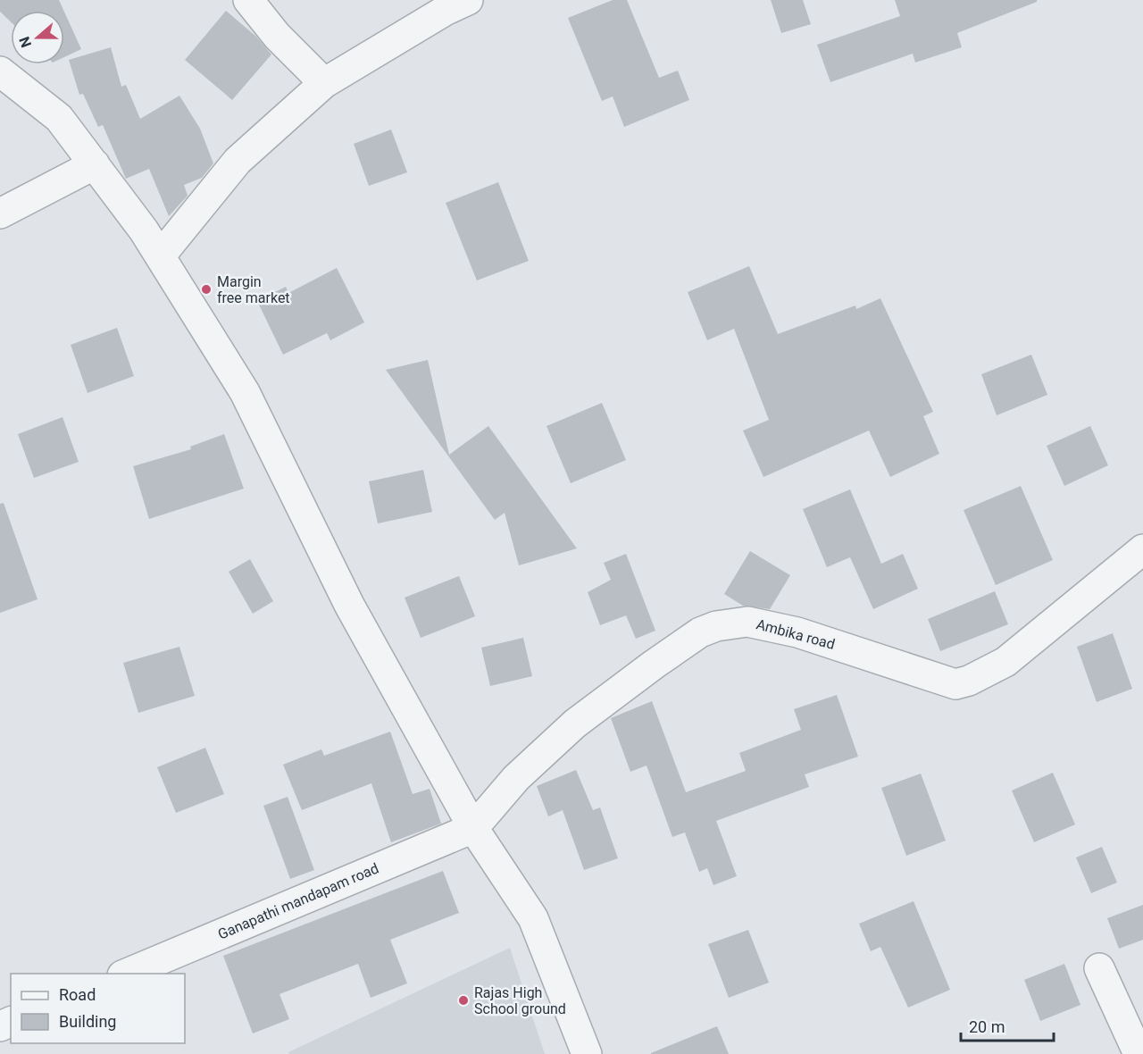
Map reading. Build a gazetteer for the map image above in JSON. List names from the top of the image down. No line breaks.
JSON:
{"streets":{"street":["Ambika road","Ganapathi mandapam road"]},"crossings":[["Ambika road","Ganapathi mandapam road"]],"places":["Margin free market","Rajas High School ground"],"legend":["Road","Building"],"scale_bar":"20 m","north":"left"}
